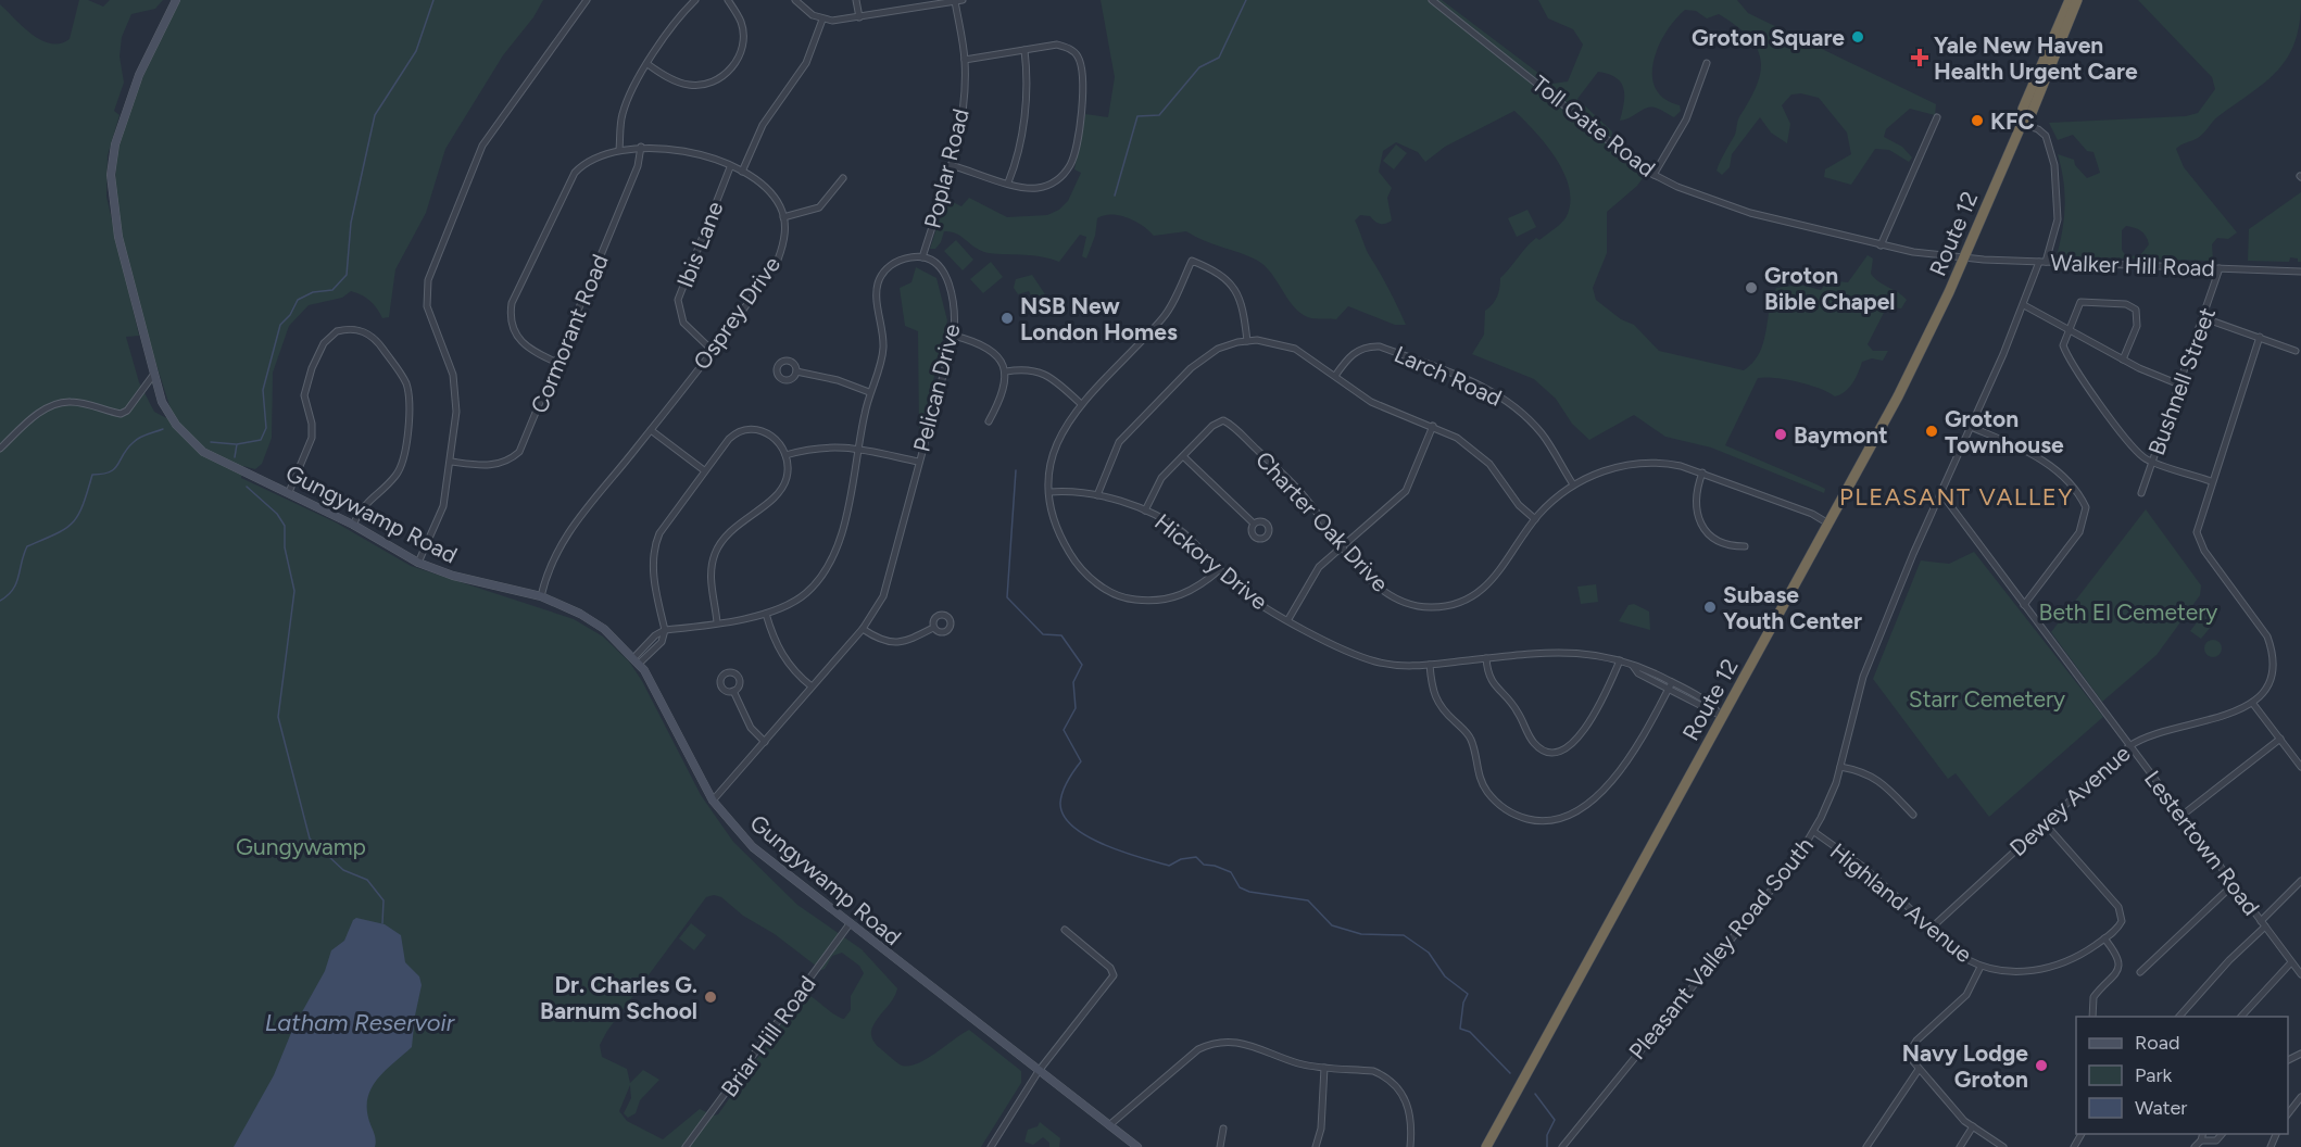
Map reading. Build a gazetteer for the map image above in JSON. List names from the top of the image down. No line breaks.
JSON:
{"streets":{"highway":["Route 12"],"street":["Toll Gate Road","Poplar Road","Ibis Lane","Walker Hill Road","Osprey Drive","Cormorant Road","Larch Road","Bushnell Street","Pelican Drive","Gungywamp Road","Charter Oak Drive","Hickory Drive","Dewey Avenue","Lestertown Road","Highland Avenue","Pleasant Valley Road South","Briar Hill Road"]},"crossings":[["Toll Gate Road","Route 12"],["Toll Gate Road","Walker Hill Road"],["Poplar Road","Pelican Drive"],["Route 12","Walker Hill Road"],["Route 12","Charter Oak Drive"],["Route 12","Hickory Drive"],["Route 12","Pleasant Valley Road South"],["Ibis Lane","Osprey Drive"],["Walker Hill Road","Bushnell Street"],["Walker Hill Road","Pleasant Valley Road South"],["Osprey Drive","Gungywamp Road"],["Larch Road","Charter Oak Drive"],["Pelican Drive","Gungywamp Road"],["Gungywamp Road","Briar Hill Road"],["Dewey Avenue","Lestertown Road"],["Dewey Avenue","Highland Avenue"],["Lestertown Road","Pleasant Valley Road South"],["Highland Avenue","Pleasant Valley Road South"]],"districts":["PLEASANT VALLEY"],"water":["Latham Reservoir"],"parks":["Beth El Cemetery","Starr Cemetery","Gungywamp"],"places":{"other":["Groton Square","KFC","Groton Bible Chapel","NSB New London Homes","Groton Townhouse","Baymont","Subase Youth Center","Dr. Charles G. Barnum School","Navy Lodge Groton"],"health":["Yale New Haven Health Urgent Care"]},"legend":["Road","Park","Water"]}
